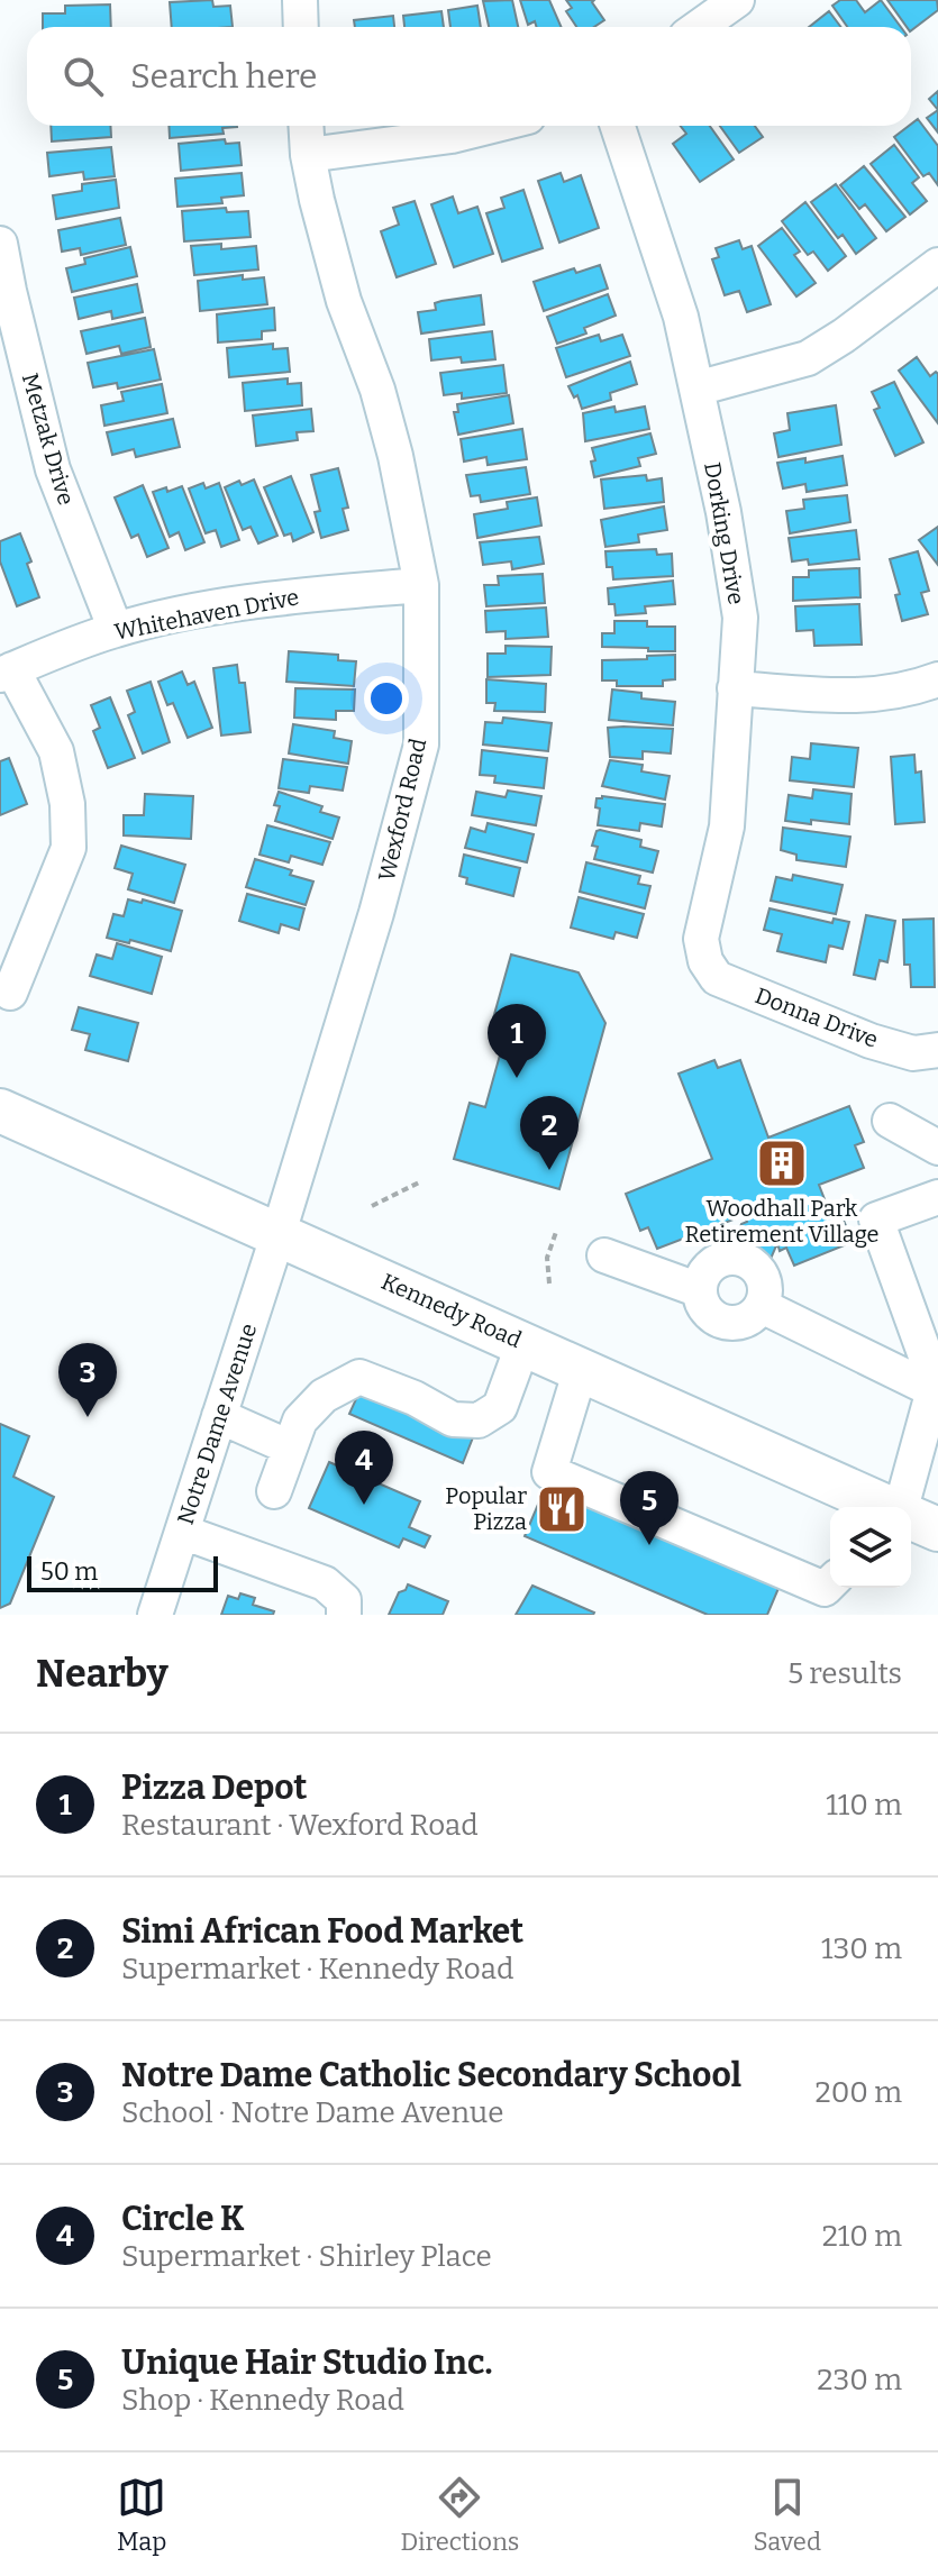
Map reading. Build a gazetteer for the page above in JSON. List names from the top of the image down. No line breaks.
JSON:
{"streets":{"main road":["Kennedy Road"],"street":["Metzak Drive","Dorking Drive","Whitehaven Drive","Wexford Road","Donna Drive","Notre Dame Avenue"]},"crossings":[["Metzak Drive","Whitehaven Drive"],["Dorking Drive","Donna Drive"],["Whitehaven Drive","Wexford Road"],["Wexford Road","Kennedy Road"],["Wexford Road","Notre Dame Avenue"],["Kennedy Road","Notre Dame Avenue"]],"places":{"building":["Woodhall Park Retirement Village"],"restaurant":["Popular Pizza"]},"scale_bar":"50 m","page":{"search":"Search here","pins":["1","2","3","4","5"],"scale":"50 m","heading":["Nearby","5 results"],"list":[{"mark":"1","name":"Pizza Depot","note":"Restaurant · Wexford Road","value":"110 m"},{"mark":"2","name":"Simi African Food Market","note":"Supermarket · Kennedy Road","value":"130 m"},{"mark":"3","name":"Notre Dame Catholic Secondary School","note":"School · Notre Dame Avenue","value":"200 m"},{"mark":"4","name":"Circle K","note":"Supermarket · Shirley Place","value":"210 m"},{"mark":"5","name":"Unique Hair Studio Inc.","note":"Shop · Kennedy Road","value":"230 m"}],"nav":["Map","Directions","Saved"]}}
